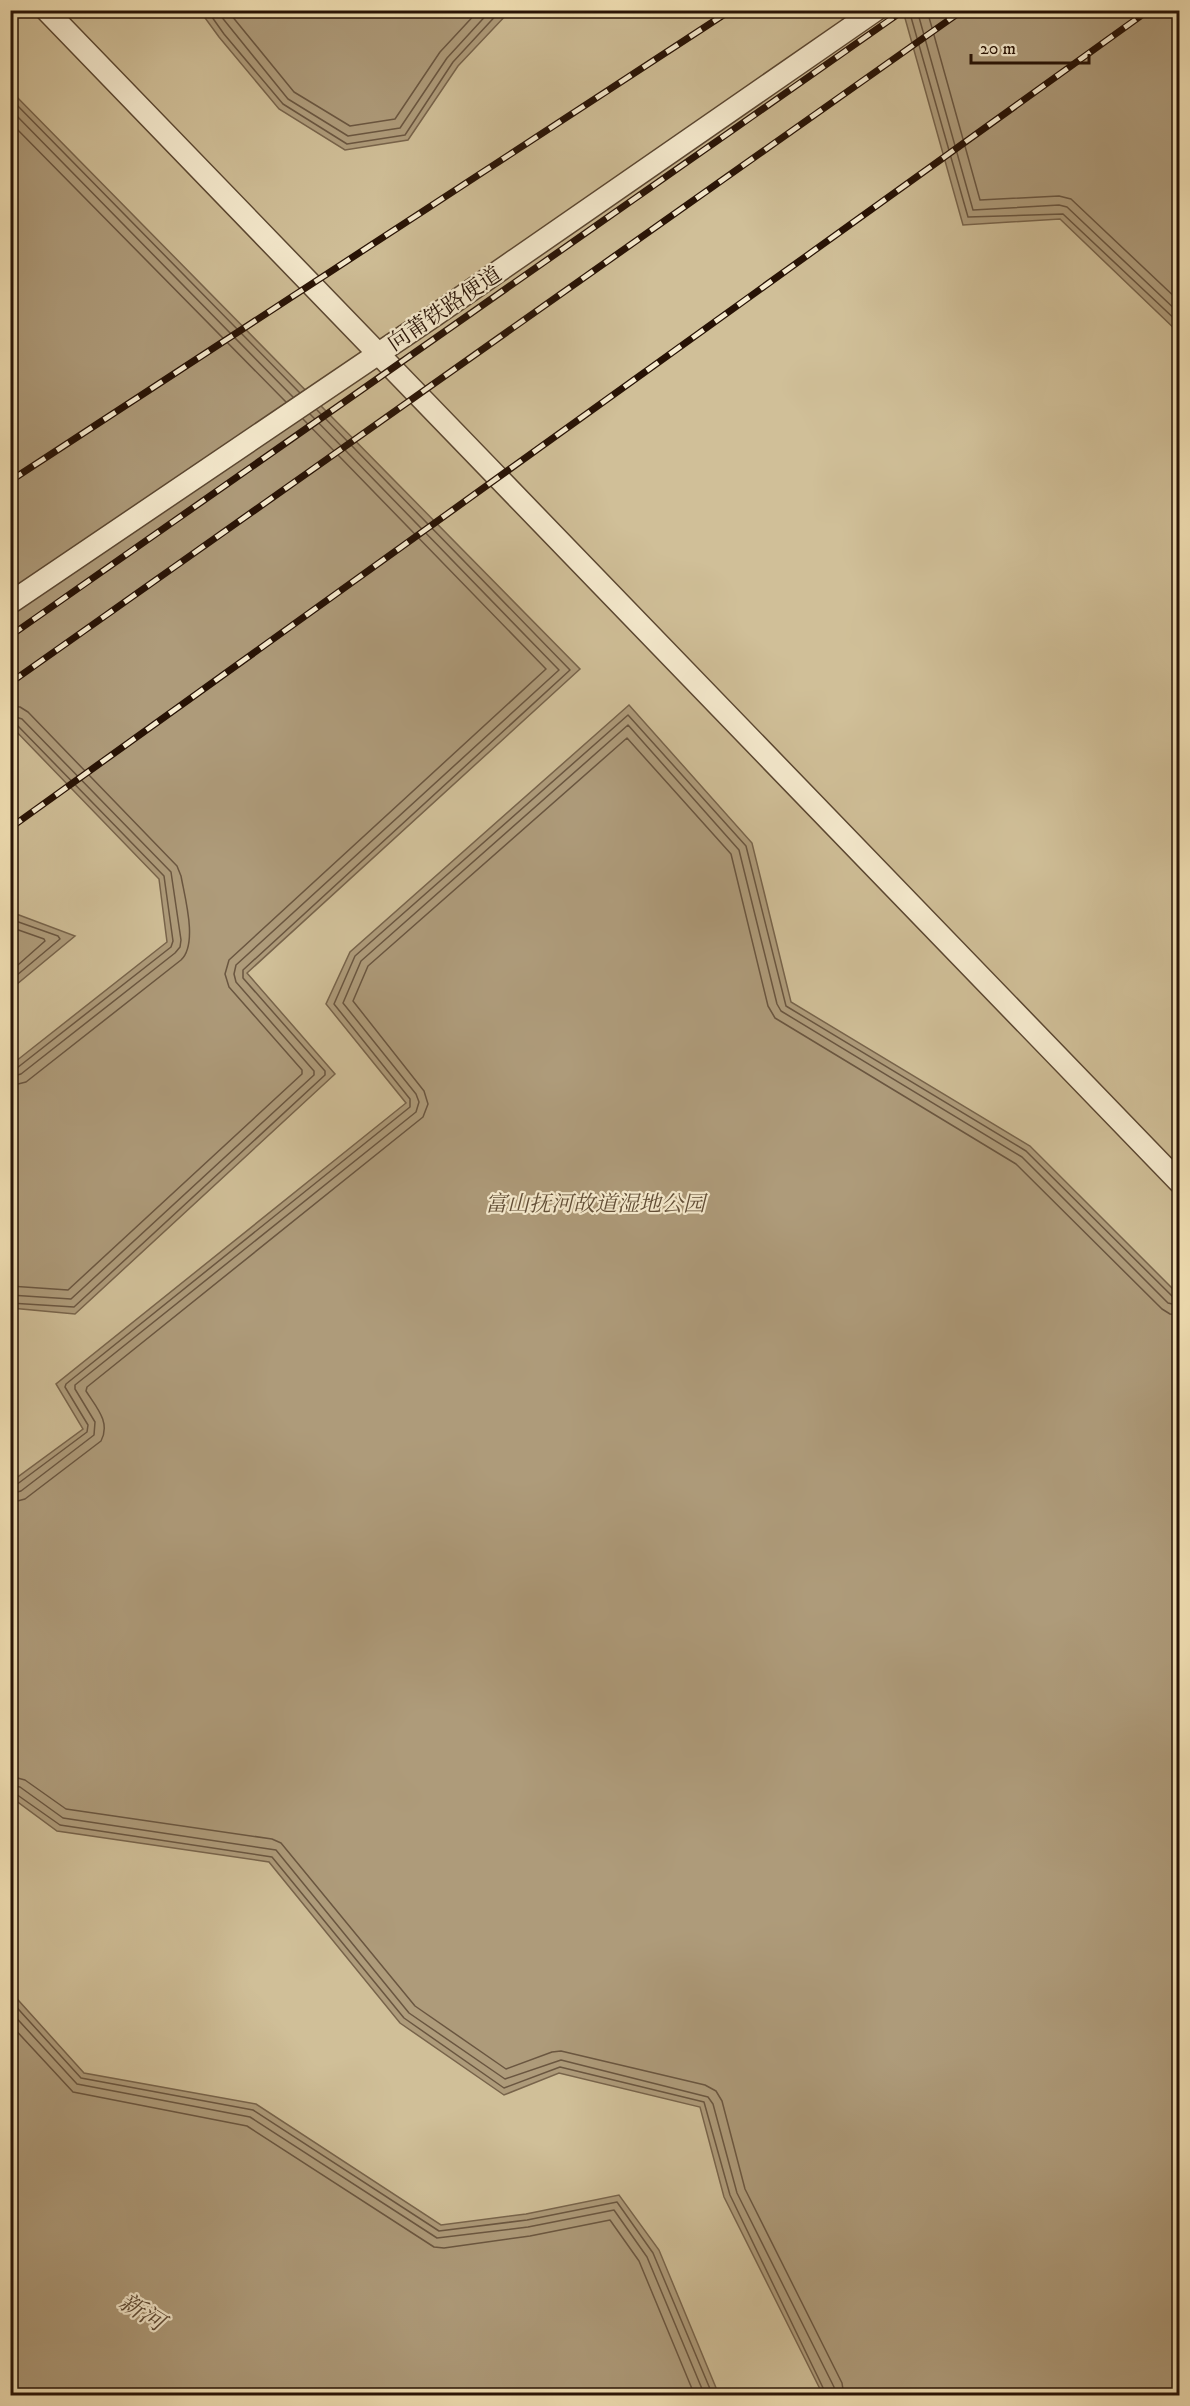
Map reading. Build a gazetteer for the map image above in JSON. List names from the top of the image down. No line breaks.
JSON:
{"streets":{"lane":["向莆铁路便道"]},"water":["新河"],"parks":["富山抚河故道湿地公园"],"scale_bar":"20 m"}
